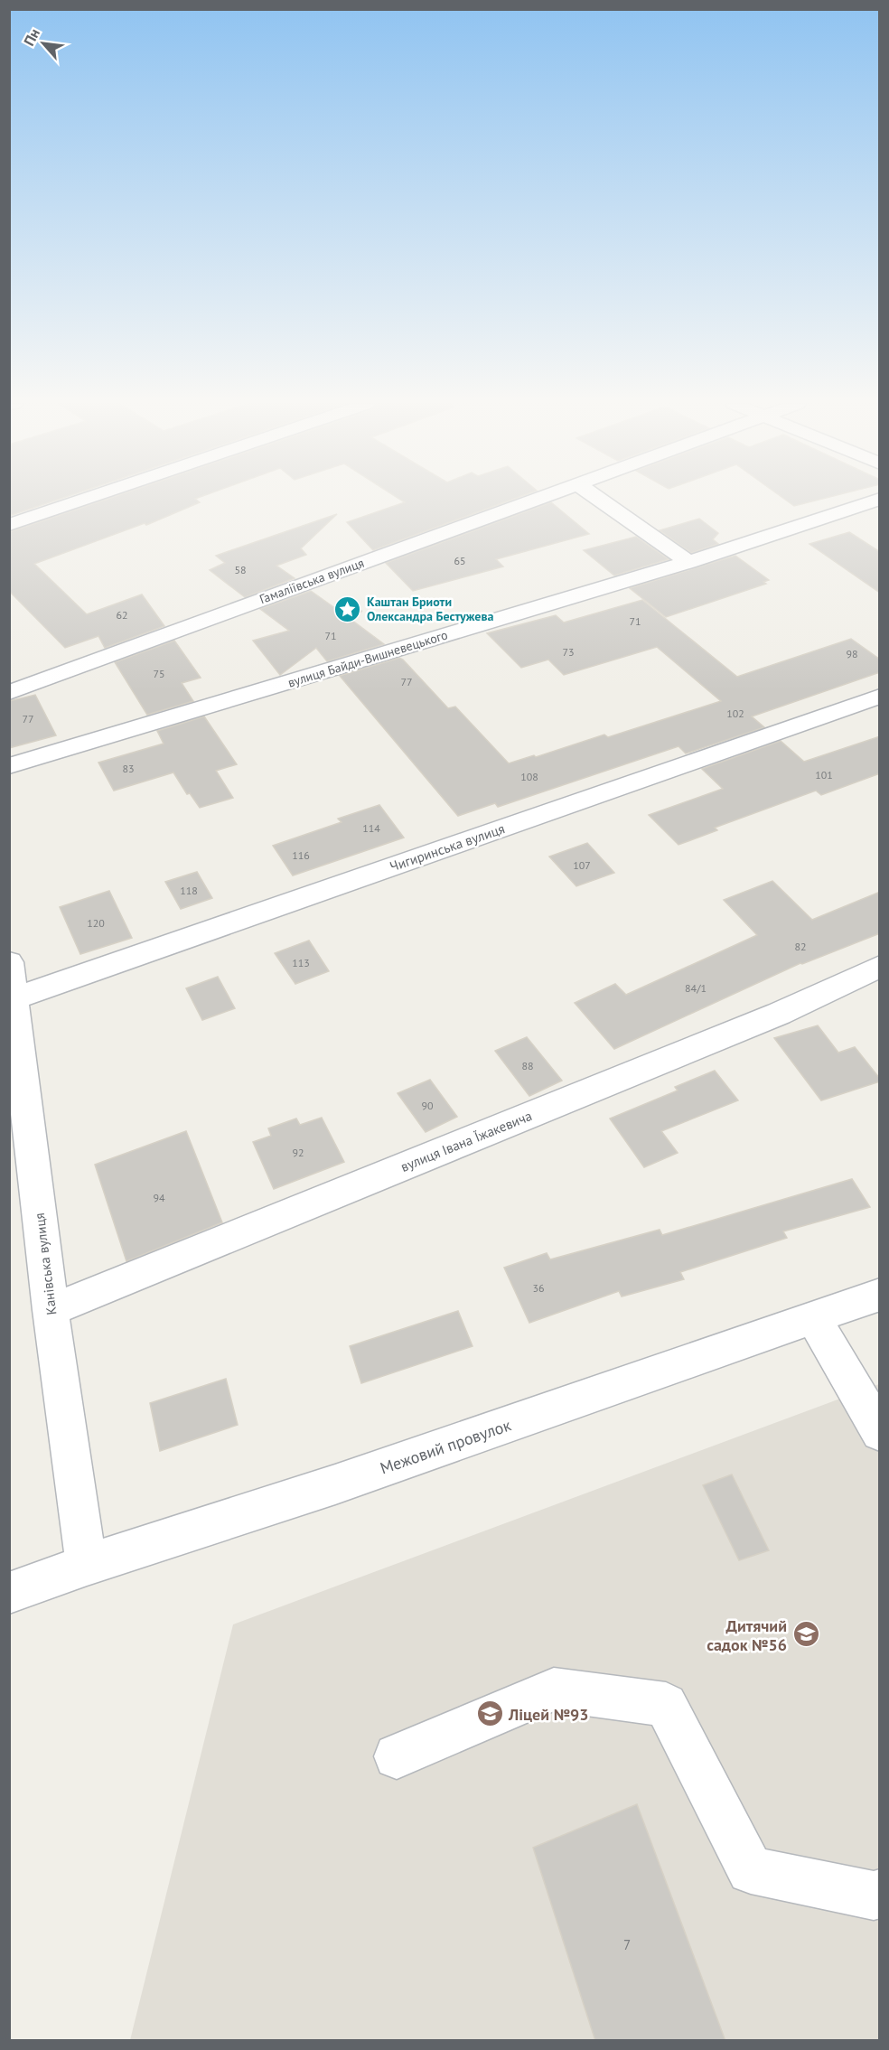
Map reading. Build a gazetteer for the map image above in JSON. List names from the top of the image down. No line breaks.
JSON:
{"streets":{"street":["Гамаліївська вулиця","вулиця Байди-Вишневецького","Чигиринська вулиця","вулиця Івана Їжакевича","Канівська вулиця","Межовий провулок"]},"crossings":[["Чигиринська вулиця","Канівська вулиця"],["вулиця Івана Їжакевича","Канівська вулиця"],["Канівська вулиця","Межовий провулок"]],"places":{"place":["Каштан Бриоти Олександра Бестужева"],"school or university":["Дитячий садок №56","Ліцей №93"]},"house_numbers":["65","58","62","71","71","73","98","75","77","102","77","83","101","108","114","116","107","118","120","82","113","84/1","88","90","92","94","36","7"],"north":"top left"}
